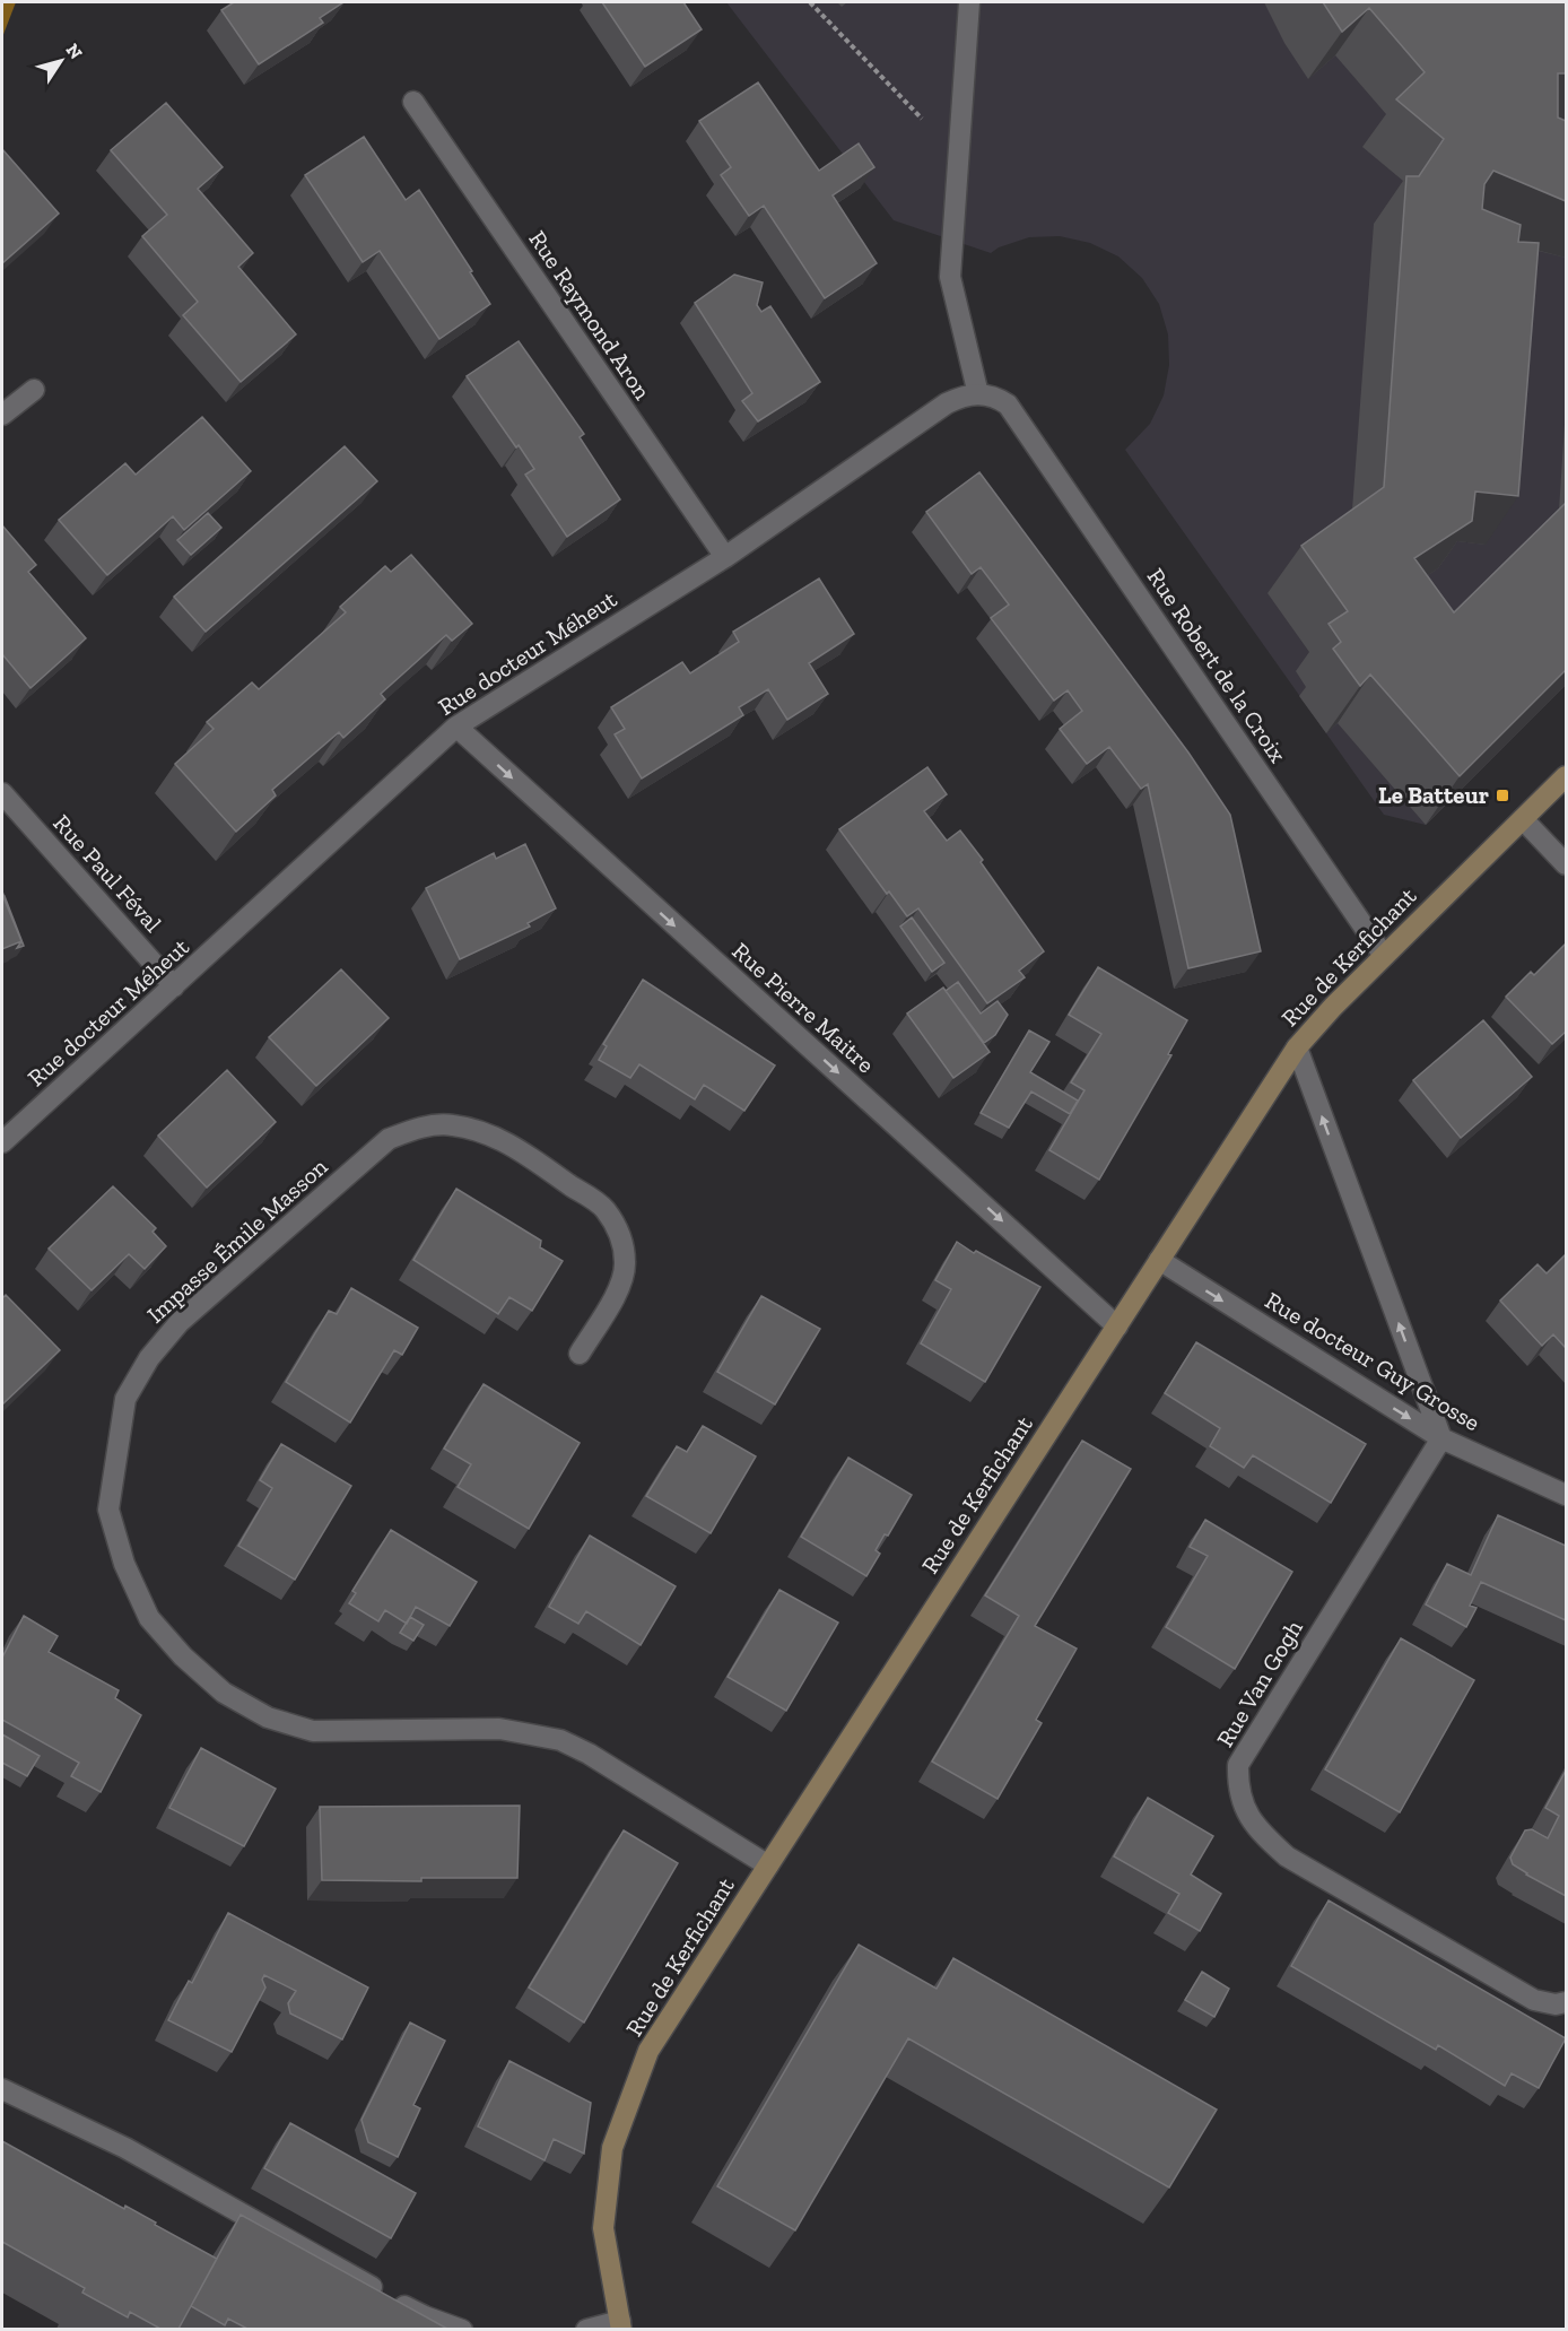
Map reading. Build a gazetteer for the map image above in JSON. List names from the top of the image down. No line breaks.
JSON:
{"streets":{"street":["Rue Raymond Aron","Rue docteur Méheut","Rue Robert de la Croix","Rue Paul Féval","Rue de Kerfichant","Rue Pierre Maitre","Impasse Émile Masson","Rue docteur Guy Grosse","Rue Van Gogh"]},"crossings":[["Rue Raymond Aron","Rue docteur Méheut"],["Rue docteur Méheut","Rue Robert de la Croix"],["Rue docteur Méheut","Rue Paul Féval"],["Rue docteur Méheut","Rue Pierre Maitre"],["Rue Robert de la Croix","Rue de Kerfichant"],["Rue de Kerfichant","Rue Pierre Maitre"],["Rue de Kerfichant","Impasse Émile Masson"],["Rue de Kerfichant","Rue docteur Guy Grosse"],["Rue docteur Guy Grosse","Rue Van Gogh"]],"one_way":["Rue Pierre Maitre","Rue docteur Guy Grosse"],"places":{"transit":["Le Batteur"]},"north":"top right"}
